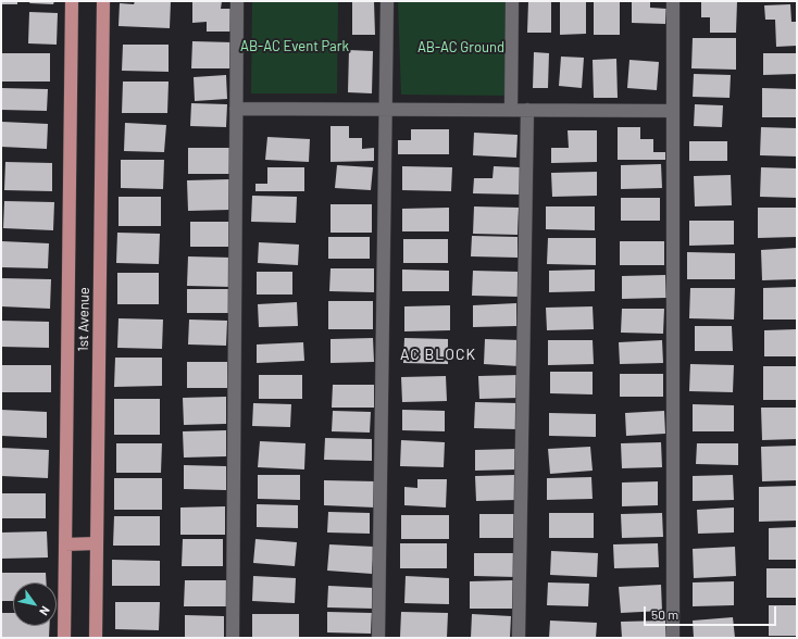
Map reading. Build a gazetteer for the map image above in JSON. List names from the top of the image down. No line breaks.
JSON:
{"streets":{"main road":["1st Avenue"]},"districts":["AC BLOCK"],"parks":["AB-AC Event Park","AB-AC Ground"],"scale_bar":"50 m","north":"bottom right"}
